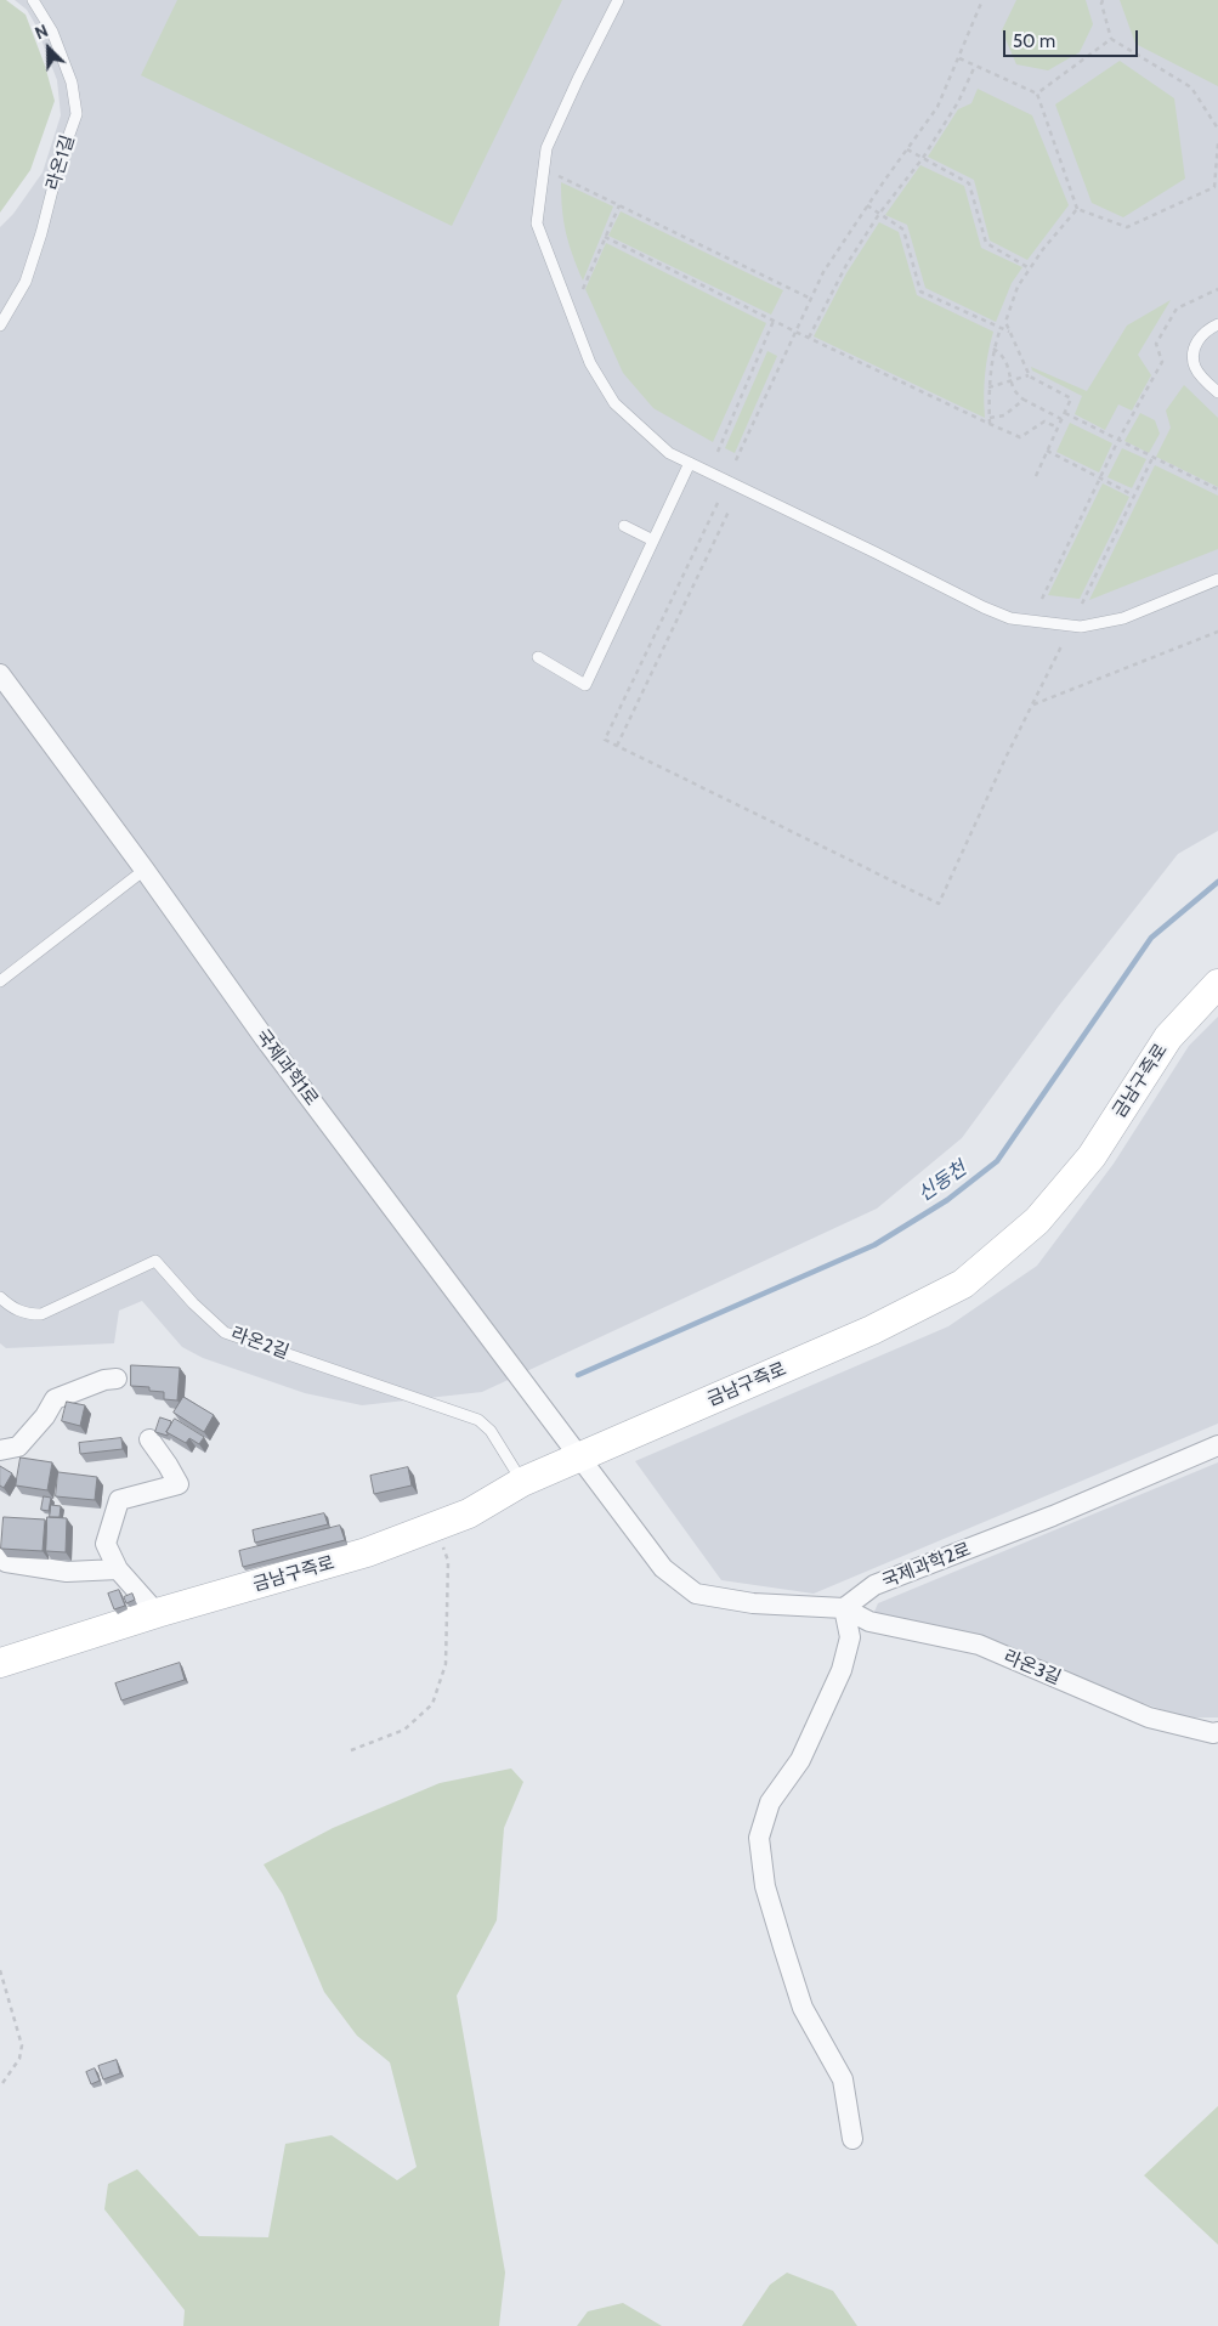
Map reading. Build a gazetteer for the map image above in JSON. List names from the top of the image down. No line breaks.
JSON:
{"streets":{"main road":["금남구즉로"],"street":["국제과학1로","국제과학2로","라온3길"],"lane":["라온1길","라온2길"]},"crossings":[["국제과학1로","금남구즉로"],["금남구즉로","라온2길"],["국제과학2로","라온3길"]],"water":["신동천"],"scale_bar":"50 m","north":"top left"}
